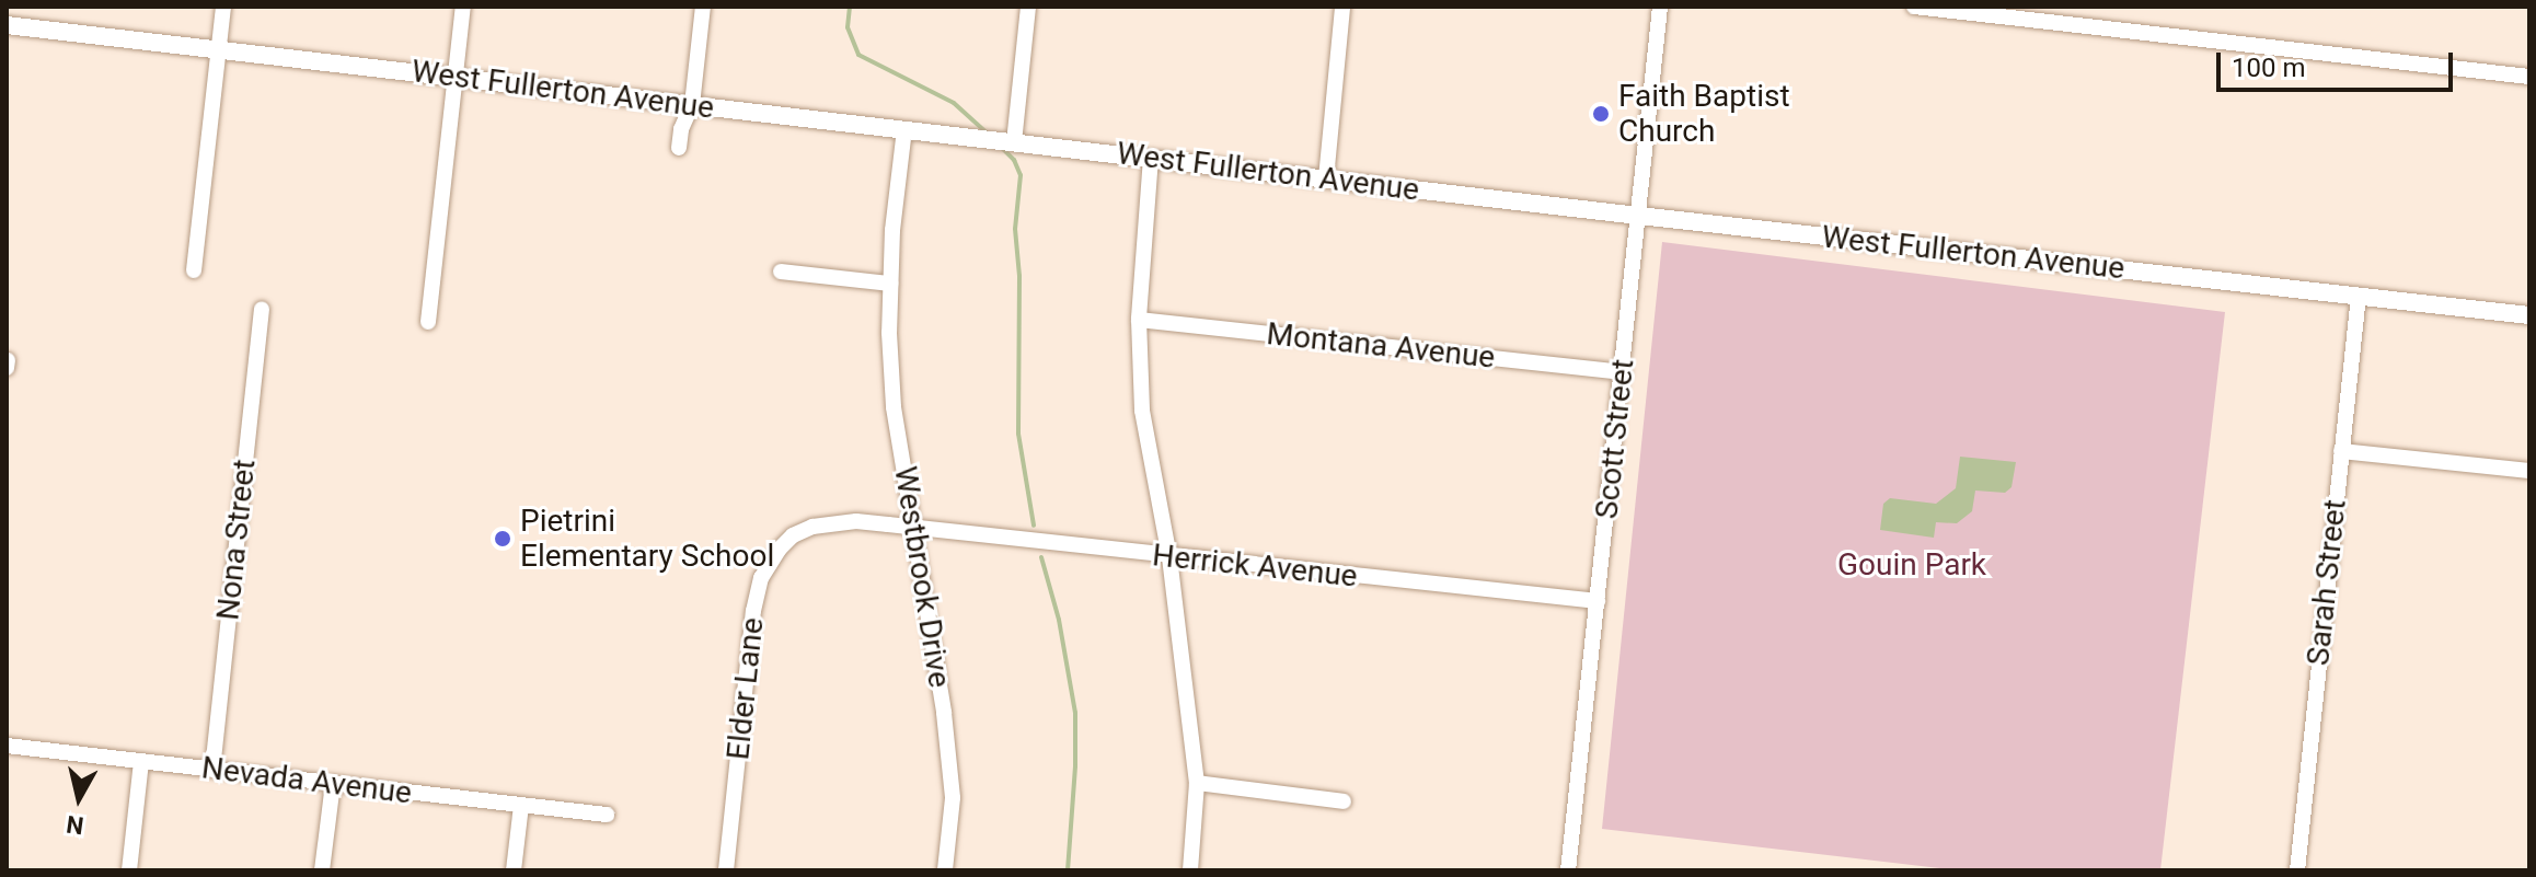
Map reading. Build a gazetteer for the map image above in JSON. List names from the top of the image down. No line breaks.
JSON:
{"streets":{"street":["West Fullerton Avenue","Montana Avenue","Scott Street","Nona Street","Herrick Avenue","Westbrook Drive","Sarah Street","Elder Lane","Nevada Avenue"]},"crossings":[["West Fullerton Avenue","Scott Street"],["West Fullerton Avenue","Westbrook Drive"],["West Fullerton Avenue","Sarah Street"],["Montana Avenue","Scott Street"],["Scott Street","Herrick Avenue"],["Nona Street","Nevada Avenue"],["Herrick Avenue","Westbrook Drive"],["Herrick Avenue","Elder Lane"],["Westbrook Drive","Elder Lane"]],"parks":["Gouin Park"],"places":["Faith Baptist Church","Pietrini Elementary School"],"scale_bar":"100 m","north":"bottom"}
